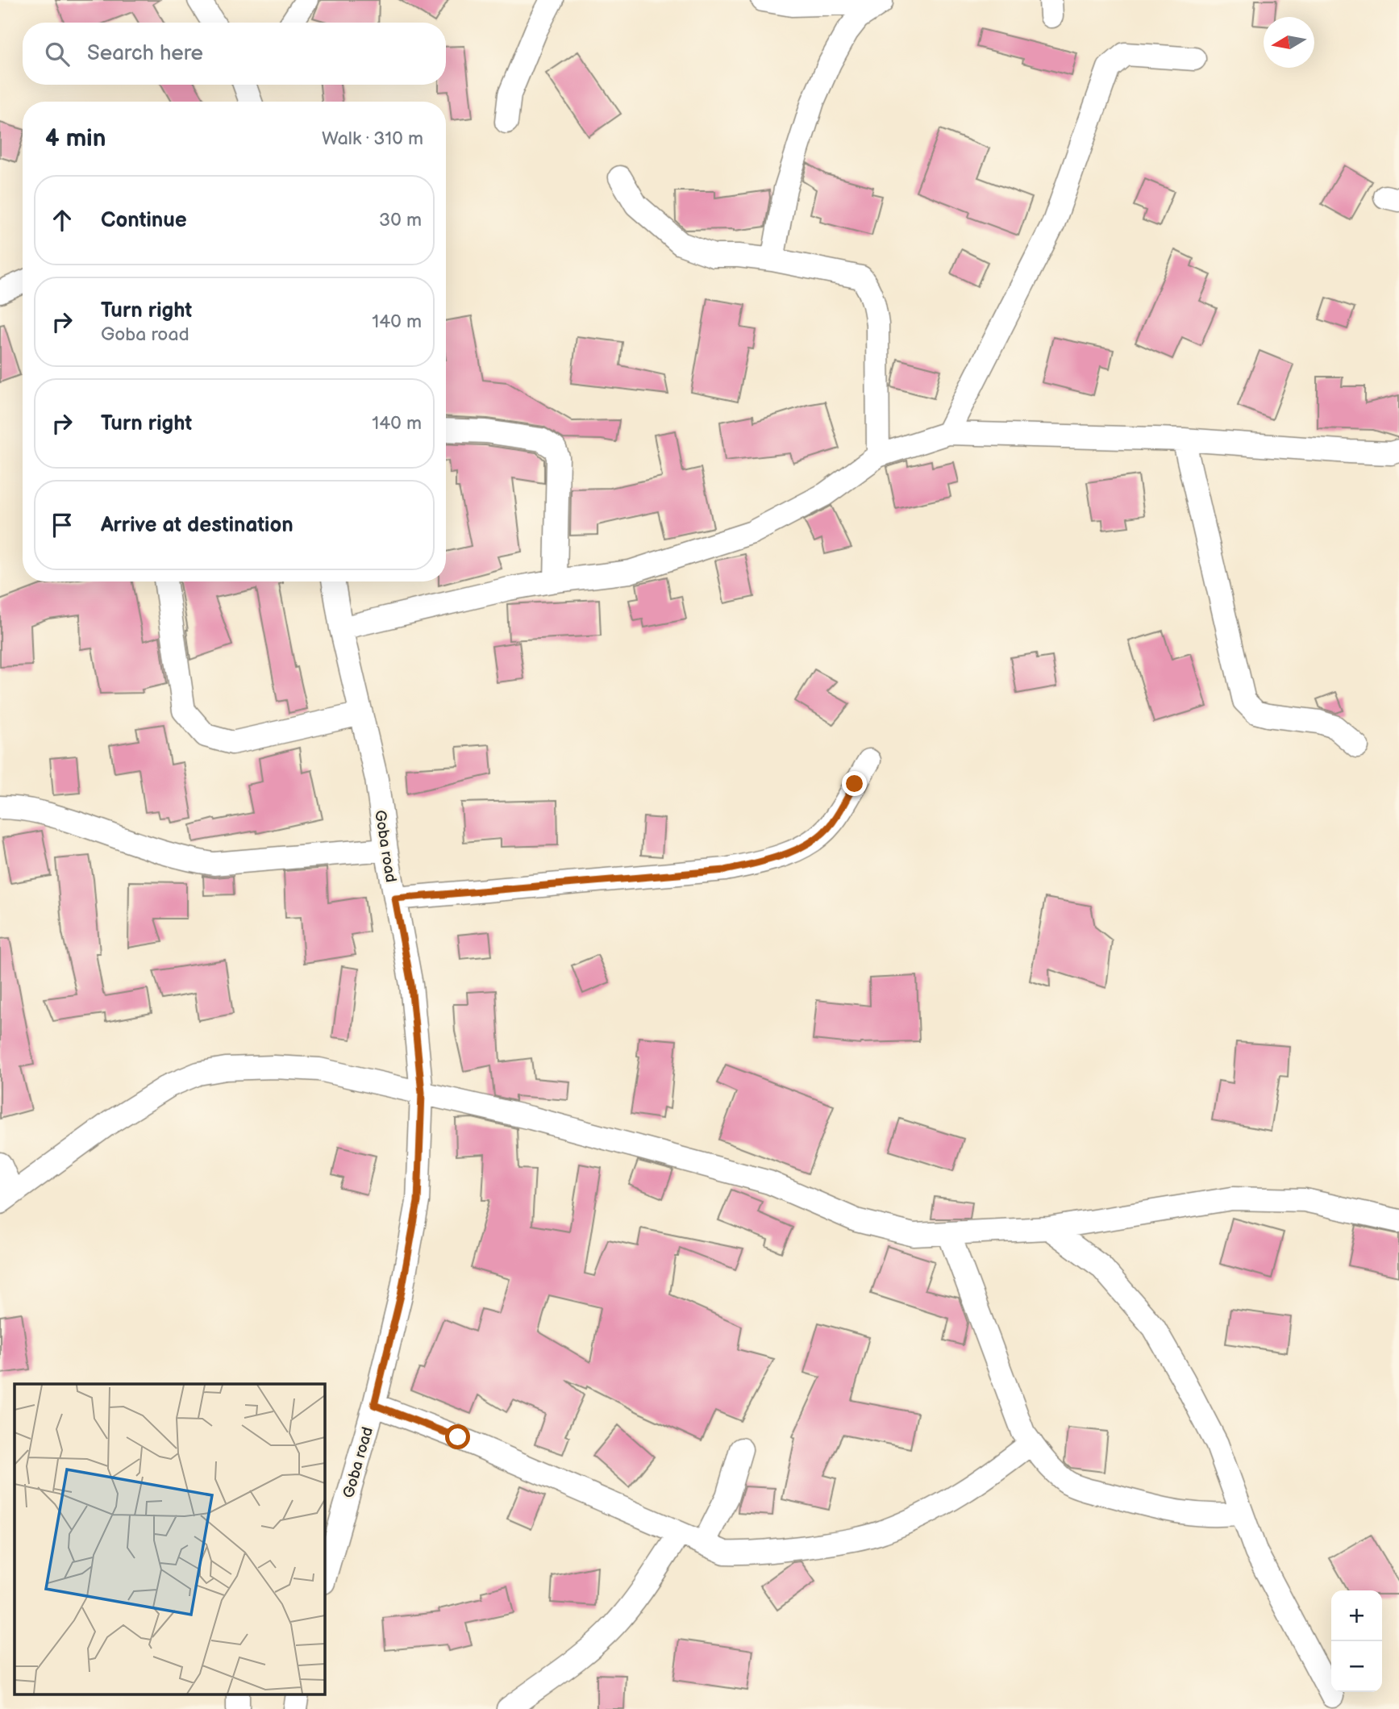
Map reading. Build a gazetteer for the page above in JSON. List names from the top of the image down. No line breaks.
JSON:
{"streets":{"street":["Goba road"]},"north":"left","page":{"search":"Search here","heading":["4 min","Walk · 310 m"],"list":[["Continue","30 m"],["Turn right","Goba road","140 m"],["Turn right","140 m"],"Arrive at destination"],"map_buttons":["+","−"]}}
